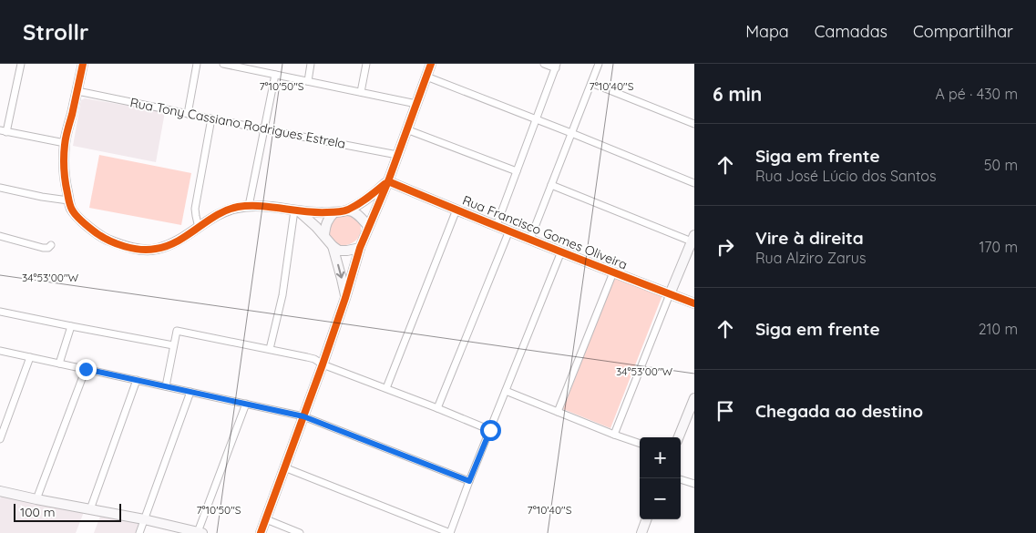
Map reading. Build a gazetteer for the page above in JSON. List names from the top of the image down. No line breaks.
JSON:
{"streets":{"street":["Rua Tony Cassiano Rodrigues Estrela","Rua Francisco Gomes Oliveira"]},"scale_bar":"100 m","page":{"header":"Strollr","nav":["Mapa","Camadas","Compartilhar"],"heading":["6 min","A pé · 430 m"],"list":[["Siga em frente","Rua José Lúcio dos Santos","50 m"],["Vire à direita","Rua Alziro Zarus","170 m"],["Siga em frente","210 m"],"Chegada ao destino"],"map_buttons":["+","−"],"scale":"100 m"},"coordinates":["7°10'50\"S","7°10'40\"S","34°53'00\"W"]}
